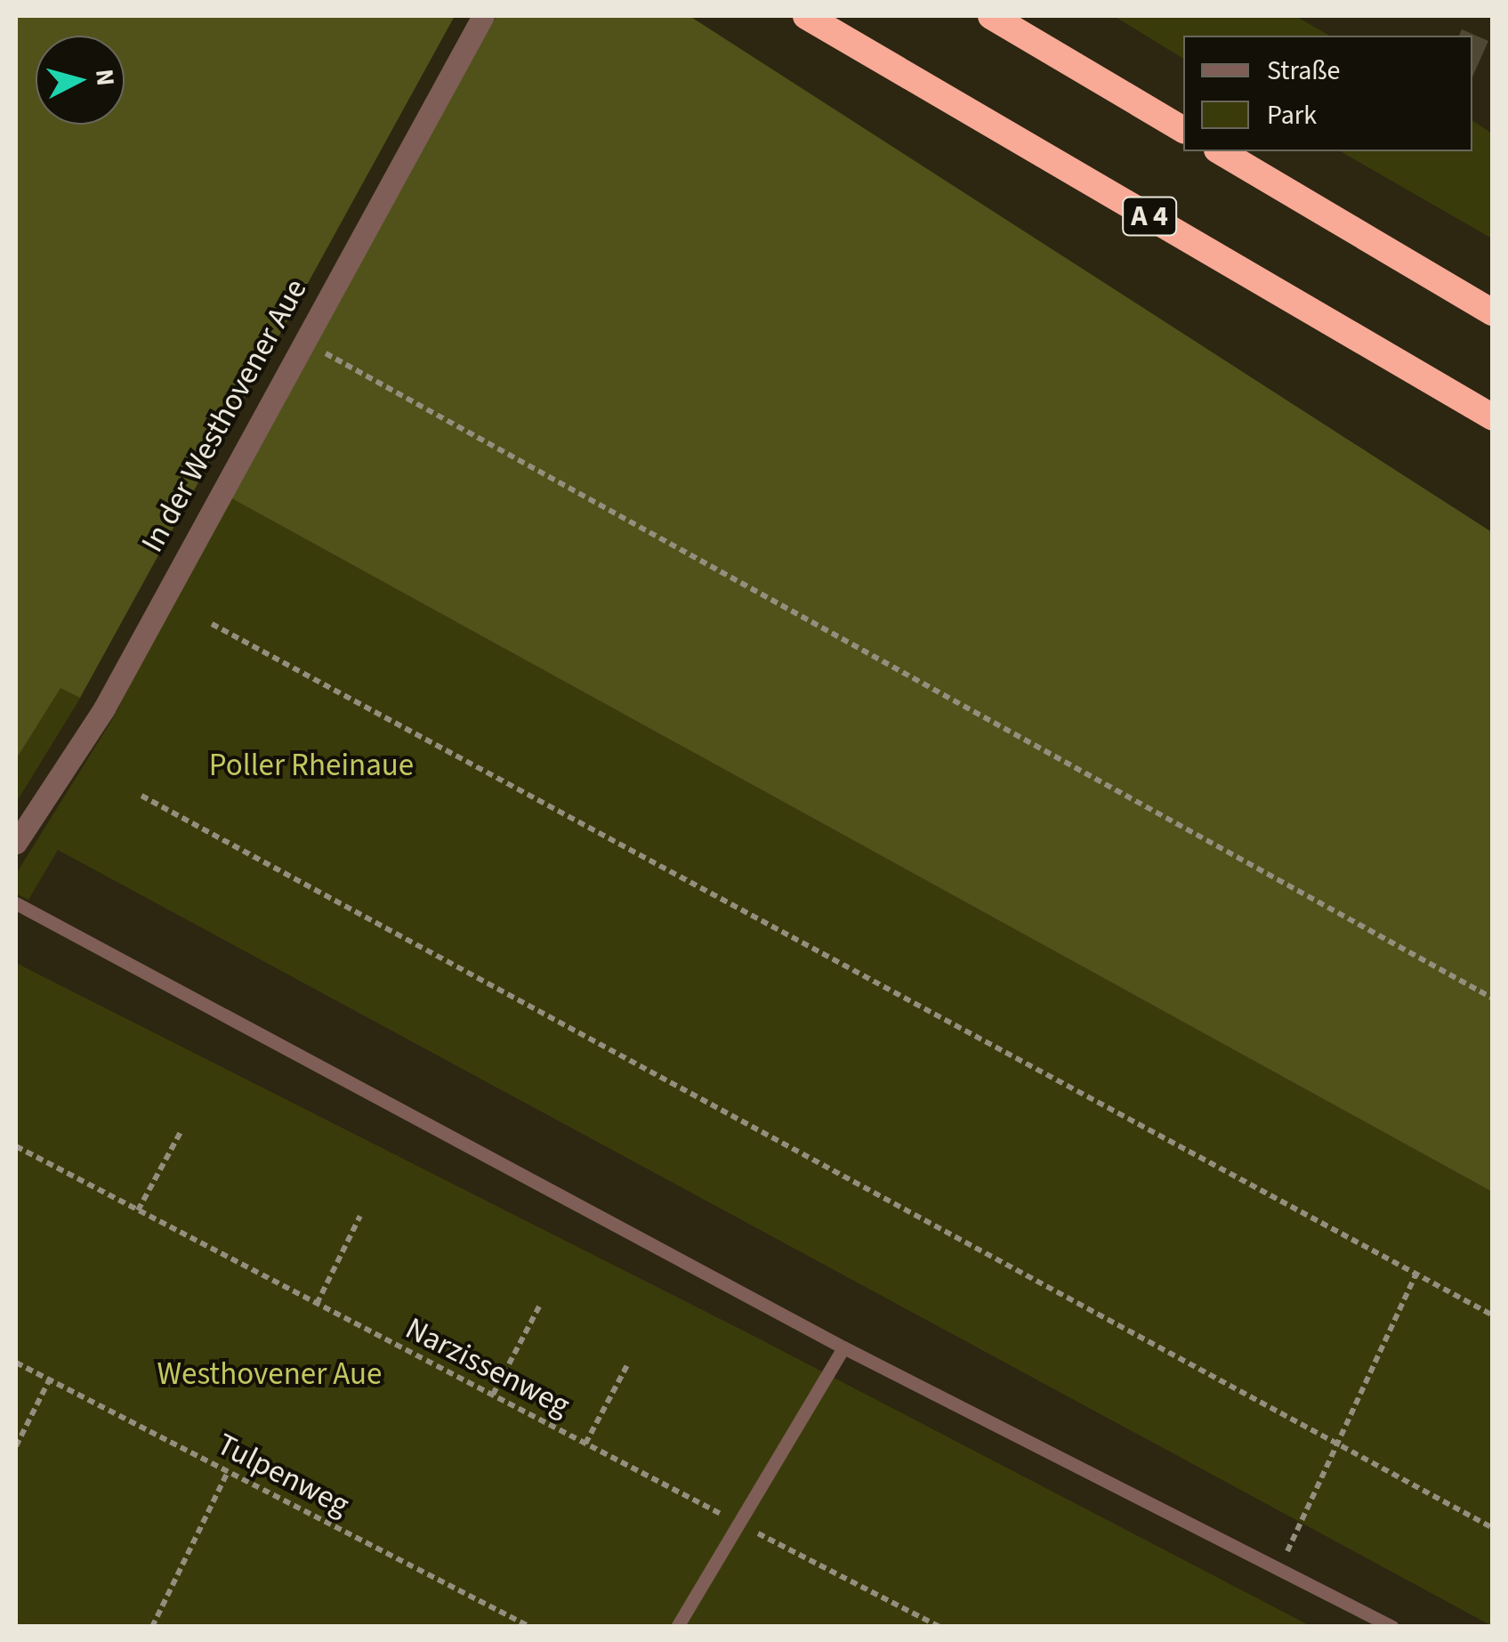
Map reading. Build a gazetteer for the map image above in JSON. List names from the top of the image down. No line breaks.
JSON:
{"streets":{"highway":["A 4"],"street":["In der Westhovener Aue"],"path":["Narzissenweg","Tulpenweg"]},"parks":["Poller Rheinaue","Westhovener Aue"],"legend":["Straße","Park"],"north":"right"}
